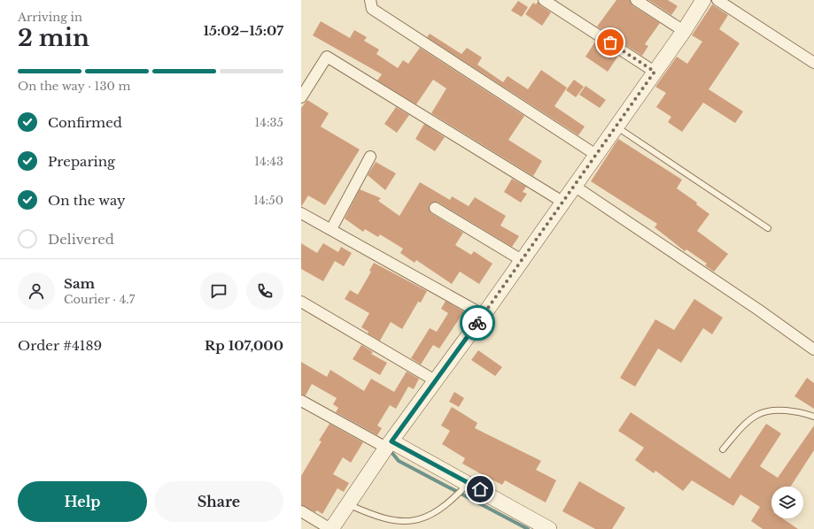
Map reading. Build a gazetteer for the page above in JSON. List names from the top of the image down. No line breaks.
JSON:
{"page":{"heading":["2 min","Arriving in","15:02–15:07"],"panel":["Sam","Courier · 4.7","Order #4189","Rp 107,000"],"bar":"On the way · 130 m","list":[["Confirmed","14:35"],["Preparing","14:43"],["On the way","14:50"],"Delivered"],"buttons":["Help","Share"]}}
